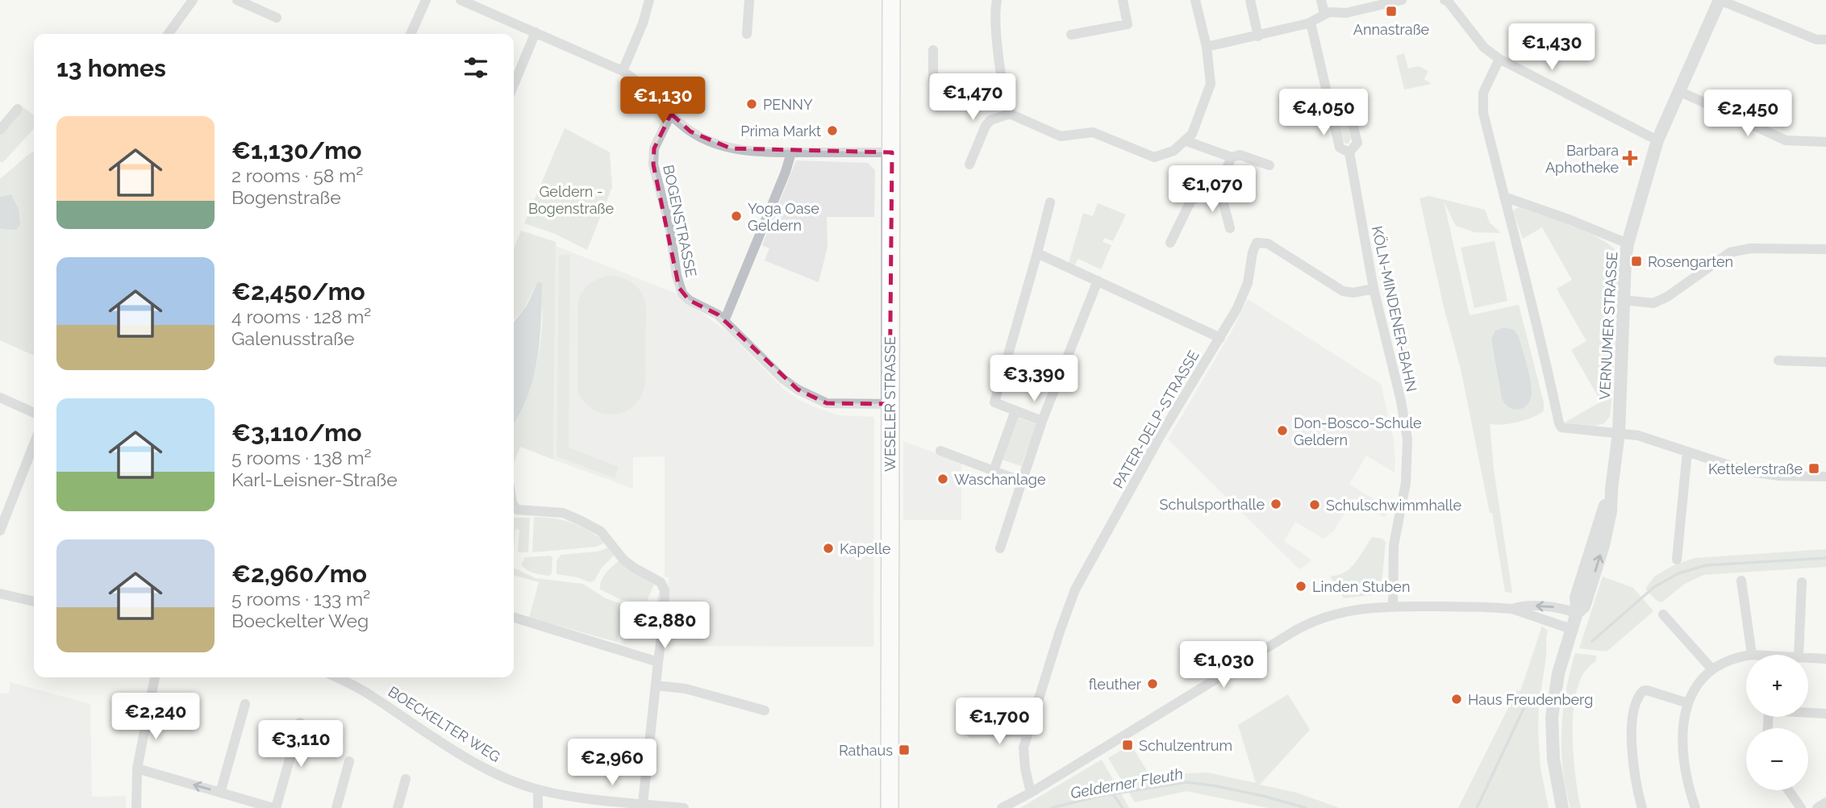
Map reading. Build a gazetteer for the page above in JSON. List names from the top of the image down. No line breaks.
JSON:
{"streets":{"main road":["WESELER STRASSE"],"street":["BOGENSTRASSE","KÖLN-MINDENER-BAHN","VERNUMER STRASSE","PATER-DELP-STRASSE","BOECKELTER WEG"]},"crossings":[["BOGENSTRASSE","WESELER STRASSE"],["KÖLN-MINDENER-BAHN","PATER-DELP-STRASSE"]],"water":["Gelderner Fleuth"],"parks":["Geldern - Bogenstraße"],"places":{"transit":["Annastraße","Rosengarten","Kettelerstraße","Schulzentrum","Rathaus"],"other":["PENNY","Prima Markt","Yoga Oase Geldern","Don-Bosco-Schule Geldern","Waschanlage","Schulsporthalle","Schulschwimmhalle","Kapelle","Linden Stuben","fleuther","Haus Freudenberg"],"health":["Barbara Aphotheke"]},"page":{"price":["€1,430","€1,470","€1,130","€4,050","€2,450","€1,070","€3,390","€2,880","€1,030","€2,240","€1,700","€3,110","€2,960"],"heading":"13 homes","list":[{"name":"€1,130/mo","note":"2 rooms · 58 m² · Bogenstraße"},{"name":"€2,450/mo","note":"4 rooms · 128 m² · Galenusstraße"},{"name":"€3,110/mo","note":"5 rooms · 138 m² · Karl-Leisner-Straße"},{"name":"€2,960/mo","note":"5 rooms · 133 m² · Boeckelter Weg"}],"map_buttons":["+","−"]}}
